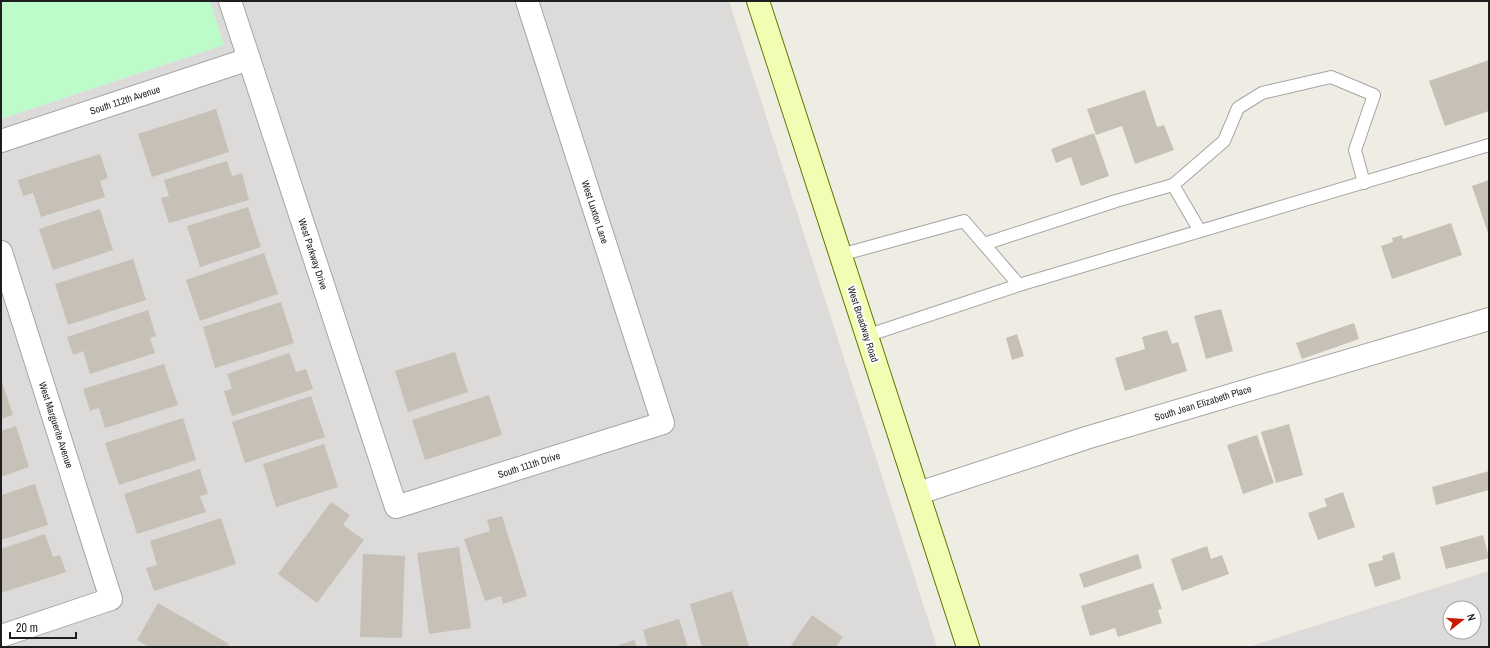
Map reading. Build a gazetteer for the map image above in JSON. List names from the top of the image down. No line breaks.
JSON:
{"streets":{"main road":["West Broadway Road"],"street":["South 112th Avenue","West Luxton Lane","West Parkway Drive","South Jean Elizabeth Place","West Marguerite Avenue","South 111th Drive"]},"crossings":[["South 112th Avenue","West Parkway Drive"],["West Luxton Lane","South 111th Drive"],["West Parkway Drive","South 111th Drive"],["West Broadway Road","South Jean Elizabeth Place"]],"scale_bar":"20 m","north":"right"}
